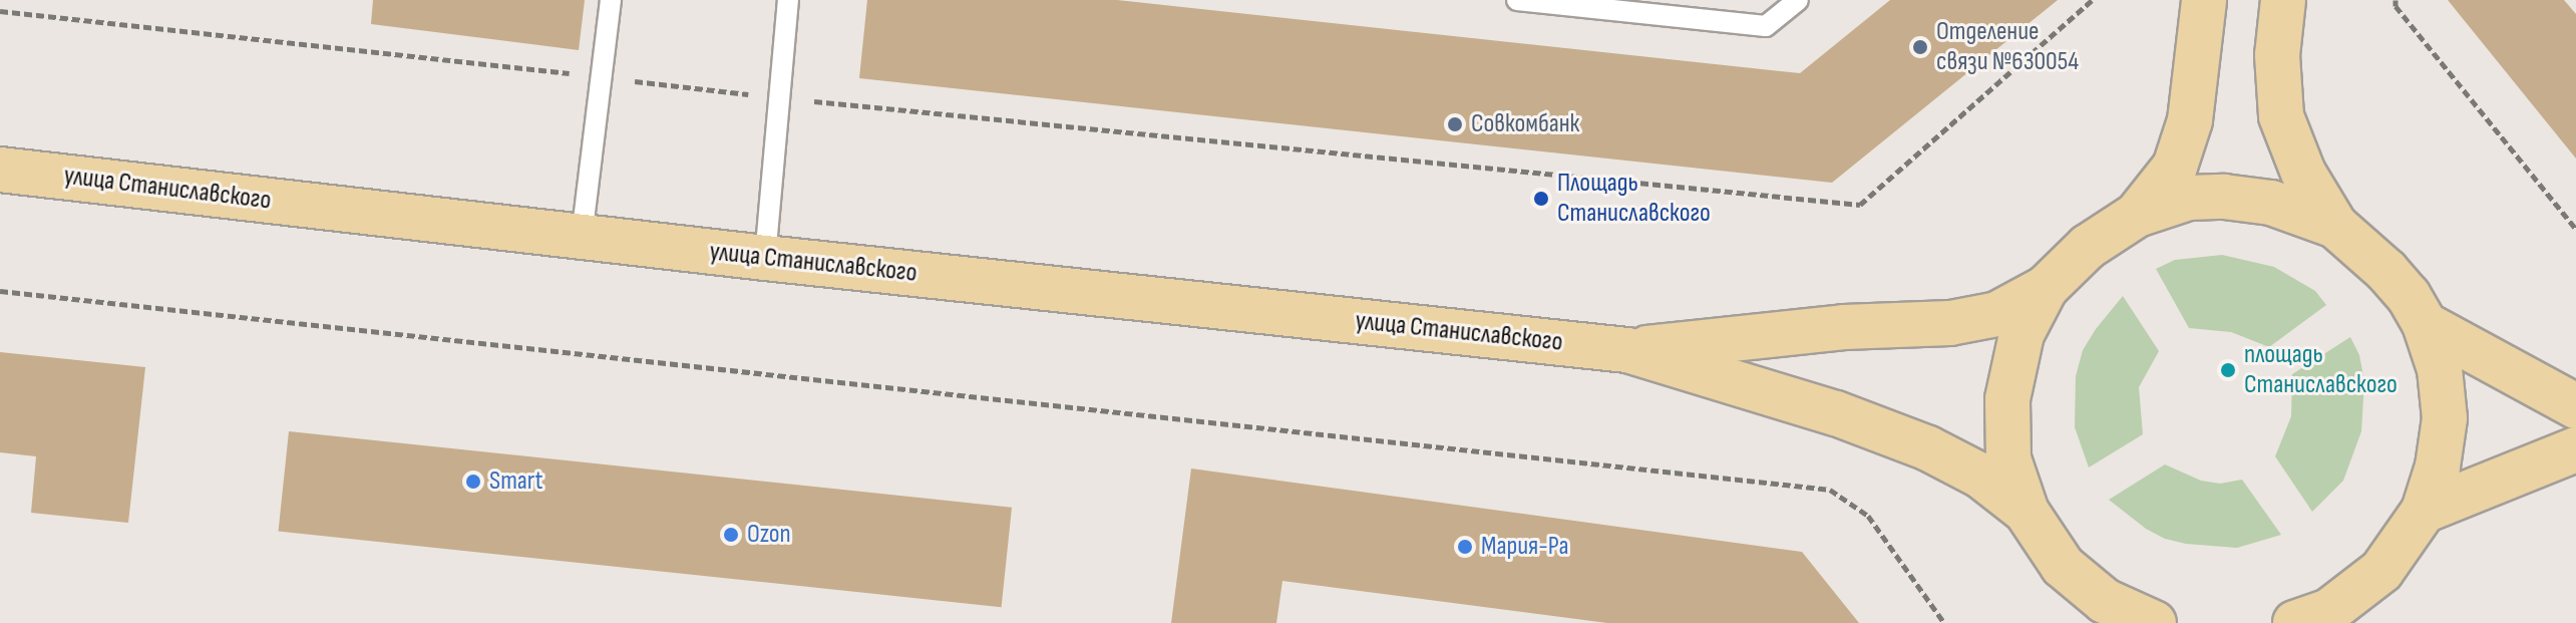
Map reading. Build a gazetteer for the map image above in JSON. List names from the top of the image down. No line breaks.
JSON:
{"streets":{"main road":["улица Станиславского"]},"places":["Отделение связи №630054","Совкомбанк","Площадь Станиславского","площадь Станиславского","Smart","Ozon","Мария-Ра"]}
